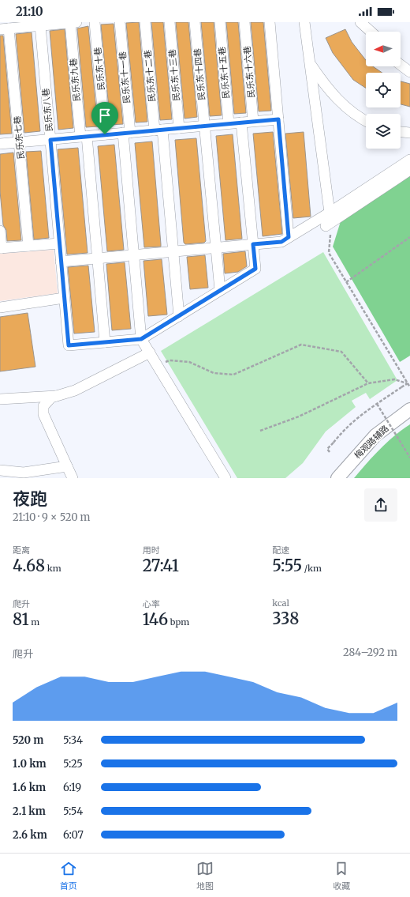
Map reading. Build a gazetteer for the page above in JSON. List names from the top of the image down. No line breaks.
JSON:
{"streets":{"main road":["梅观路辅路"],"street":["民乐东十巷","民乐东十六巷","民乐东十五巷","民乐东十四巷","民乐东十三巷","民乐东十二巷","民乐东十一巷","民乐东九巷","民乐东八巷","民乐东七巷"]},"crossings":[["民乐东九巷","民乐东八巷"]],"north":"left","page":{"status":"21:10","heading":["夜跑","21:10 · 9 × 520 m"],"stats":[["距离","4.68 km"],["用时","27:41"],["配速","5:55 /km"],["爬升","81 m"],["心率","146 bpm"],["kcal","338"]],"chart":["爬升","284–292 m"],"list":[{"name":"520 m","note":"5:34"},{"name":"1.0 km","note":"5:25"},{"name":"1.6 km","note":"6:19"},{"name":"2.1 km","note":"5:54"},{"name":"2.6 km","note":"6:07"}],"tabs":["首页","地图","收藏"]}}
